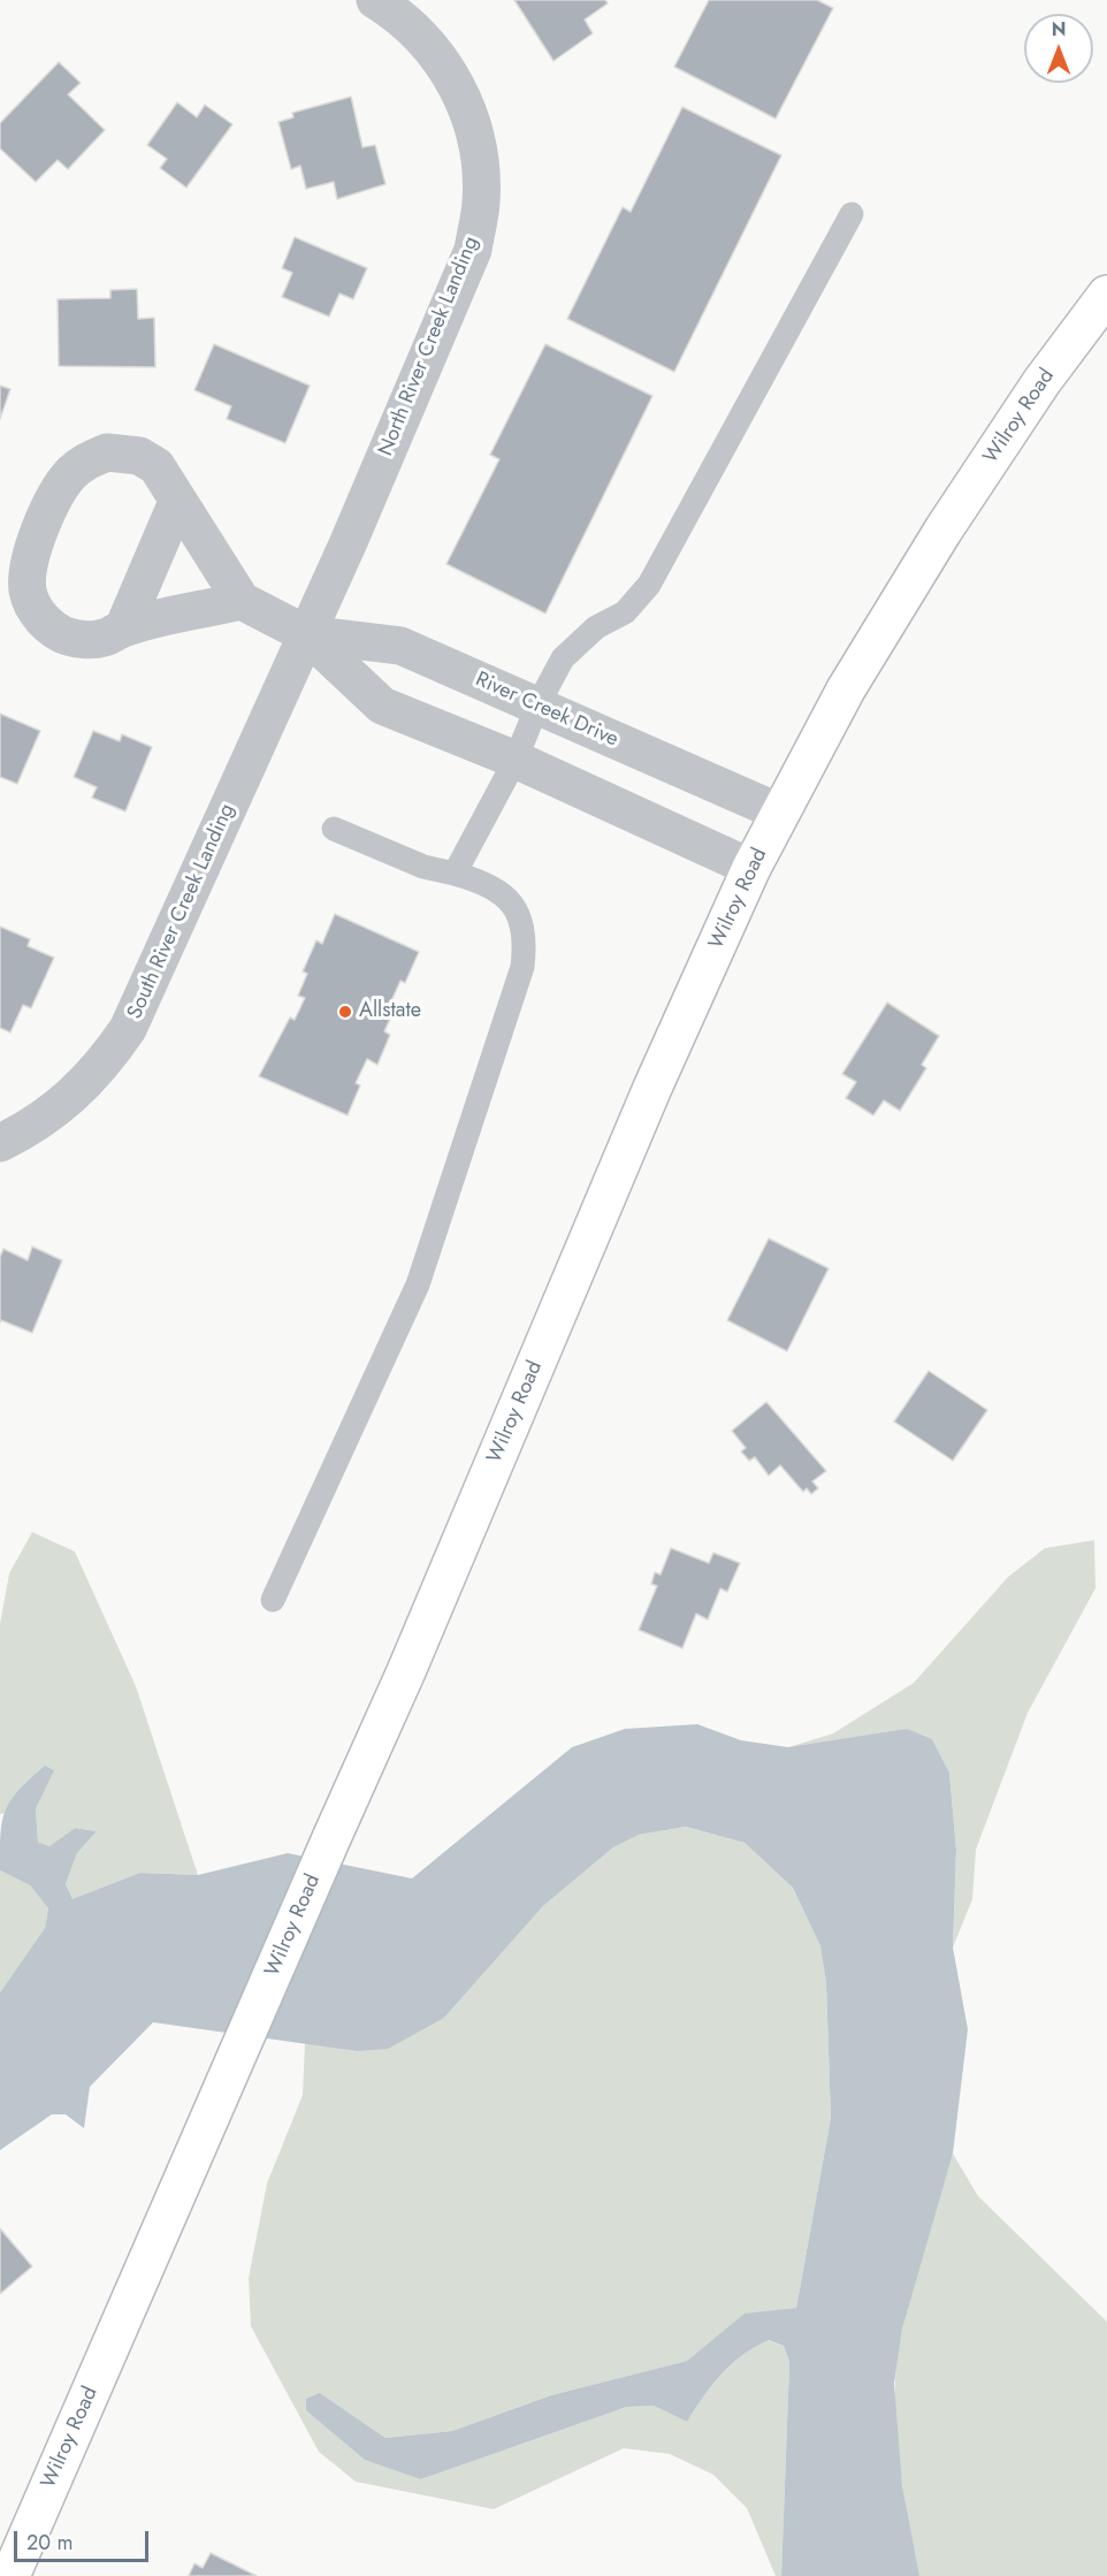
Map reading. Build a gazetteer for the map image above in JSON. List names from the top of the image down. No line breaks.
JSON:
{"streets":{"main road":["Wilroy Road"],"street":["North River Creek Landing","River Creek Drive","South River Creek Landing"]},"crossings":[["North River Creek Landing","River Creek Drive"],["North River Creek Landing","South River Creek Landing"],["Wilroy Road","River Creek Drive"],["River Creek Drive","South River Creek Landing"]],"places":["Allstate"],"scale_bar":"20 m","north":"top"}
